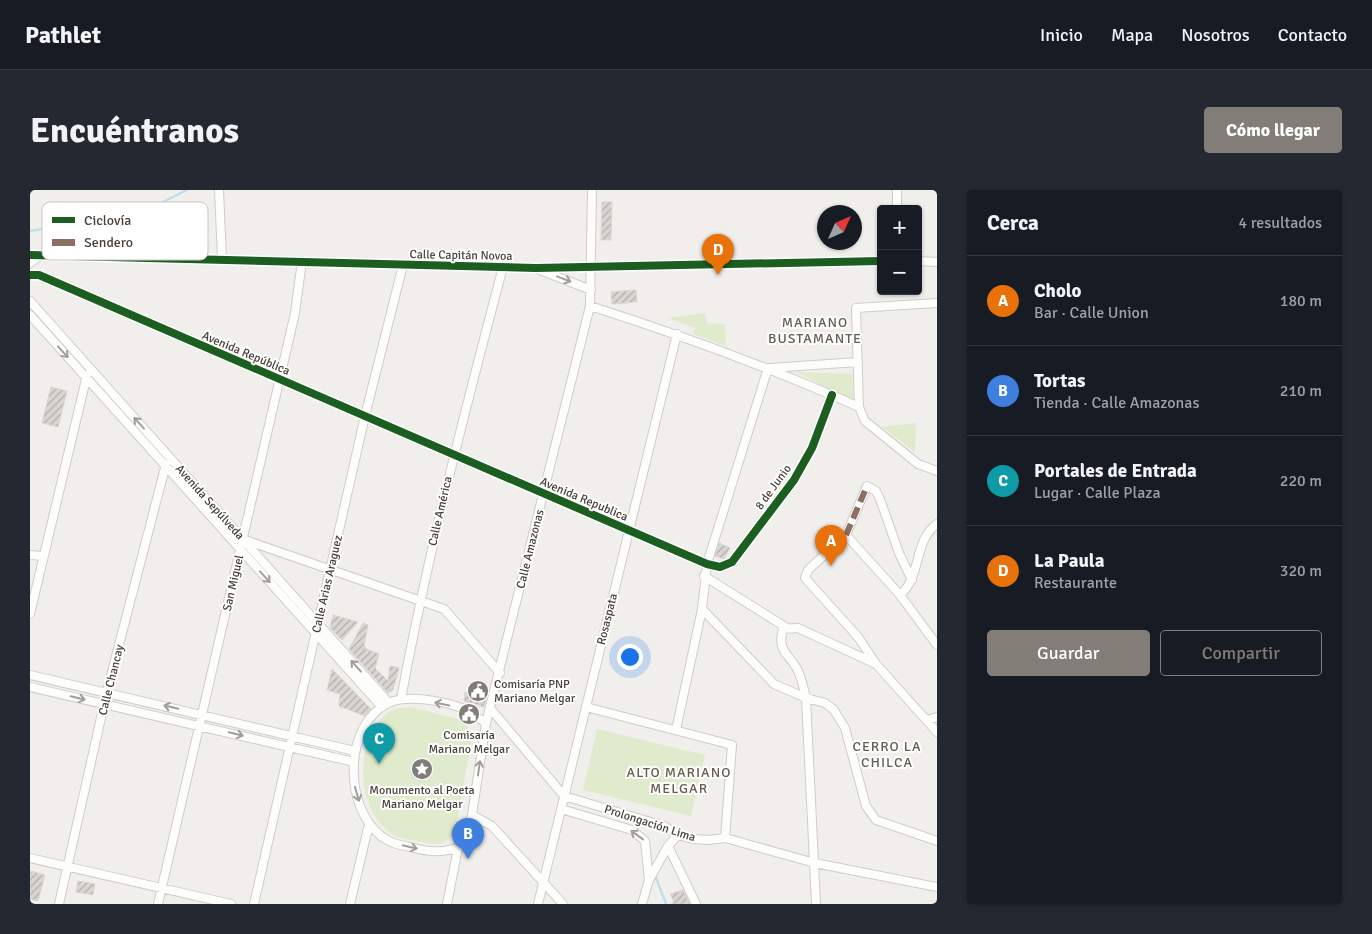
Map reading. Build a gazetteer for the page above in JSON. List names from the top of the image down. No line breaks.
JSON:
{"streets":{"street":["Calle Capitán Novoa","Avenida República","8 de Junio","Avenida Republica","Avenida Sepúlveda","Calle América","Calle Amazonas","San Miguel","Calle Arias Araguez","Rosaspata","Calle Chancay","Prolongación Lima"]},"crossings":[["Calle Capitán Novoa","Calle América"],["Calle Capitán Novoa","Calle Amazonas"],["Calle Capitán Novoa","San Miguel"],["Calle Capitán Novoa","Calle Arias Araguez"],["Avenida República","Avenida Republica"],["Avenida República","Calle América"],["Avenida República","San Miguel"],["Avenida República","Calle Arias Araguez"],["8 de Junio","Avenida Republica"],["Avenida Republica","Calle América"],["Avenida Republica","Calle Amazonas"],["Avenida Republica","Rosaspata"],["Avenida Sepúlveda","Calle América"],["Avenida Sepúlveda","Calle Amazonas"],["Avenida Sepúlveda","San Miguel"],["Avenida Sepúlveda","Calle Arias Araguez"],["Avenida Sepúlveda","Calle Chancay"],["Calle América","Calle Amazonas"],["Rosaspata","Prolongación Lima"]],"districts":["MARIANO BUSTAMANTE","CERRO LA CHILCA","ALTO MARIANO MELGAR"],"places":{"public building":["Comisaría PNP Mariano Melgar","Comisaría Mariano Melgar"],"place":["Monumento al Poeta Mariano Melgar"]},"legend":["Ciclovía","Sendero"],"north":"top right","page":{"header":"Pathlet","nav":["Inicio","Mapa","Nosotros","Contacto"],"buttons":["Cómo llegar",["Guardar","Compartir"]],"title":"Encuéntranos","heading":["Cerca","4 resultados"],"map_buttons":["+","−"],"pins":["D","A","C","B"],"list":[{"mark":"A","name":"Cholo","note":"Bar · Calle Union","value":"180 m"},{"mark":"B","name":"Tortas","note":"Tienda · Calle Amazonas","value":"210 m"},{"mark":"C","name":"Portales de Entrada","note":"Lugar · Calle Plaza","value":"220 m"},{"mark":"D","name":"La Paula","note":"Restaurante","value":"320 m"}]}}
